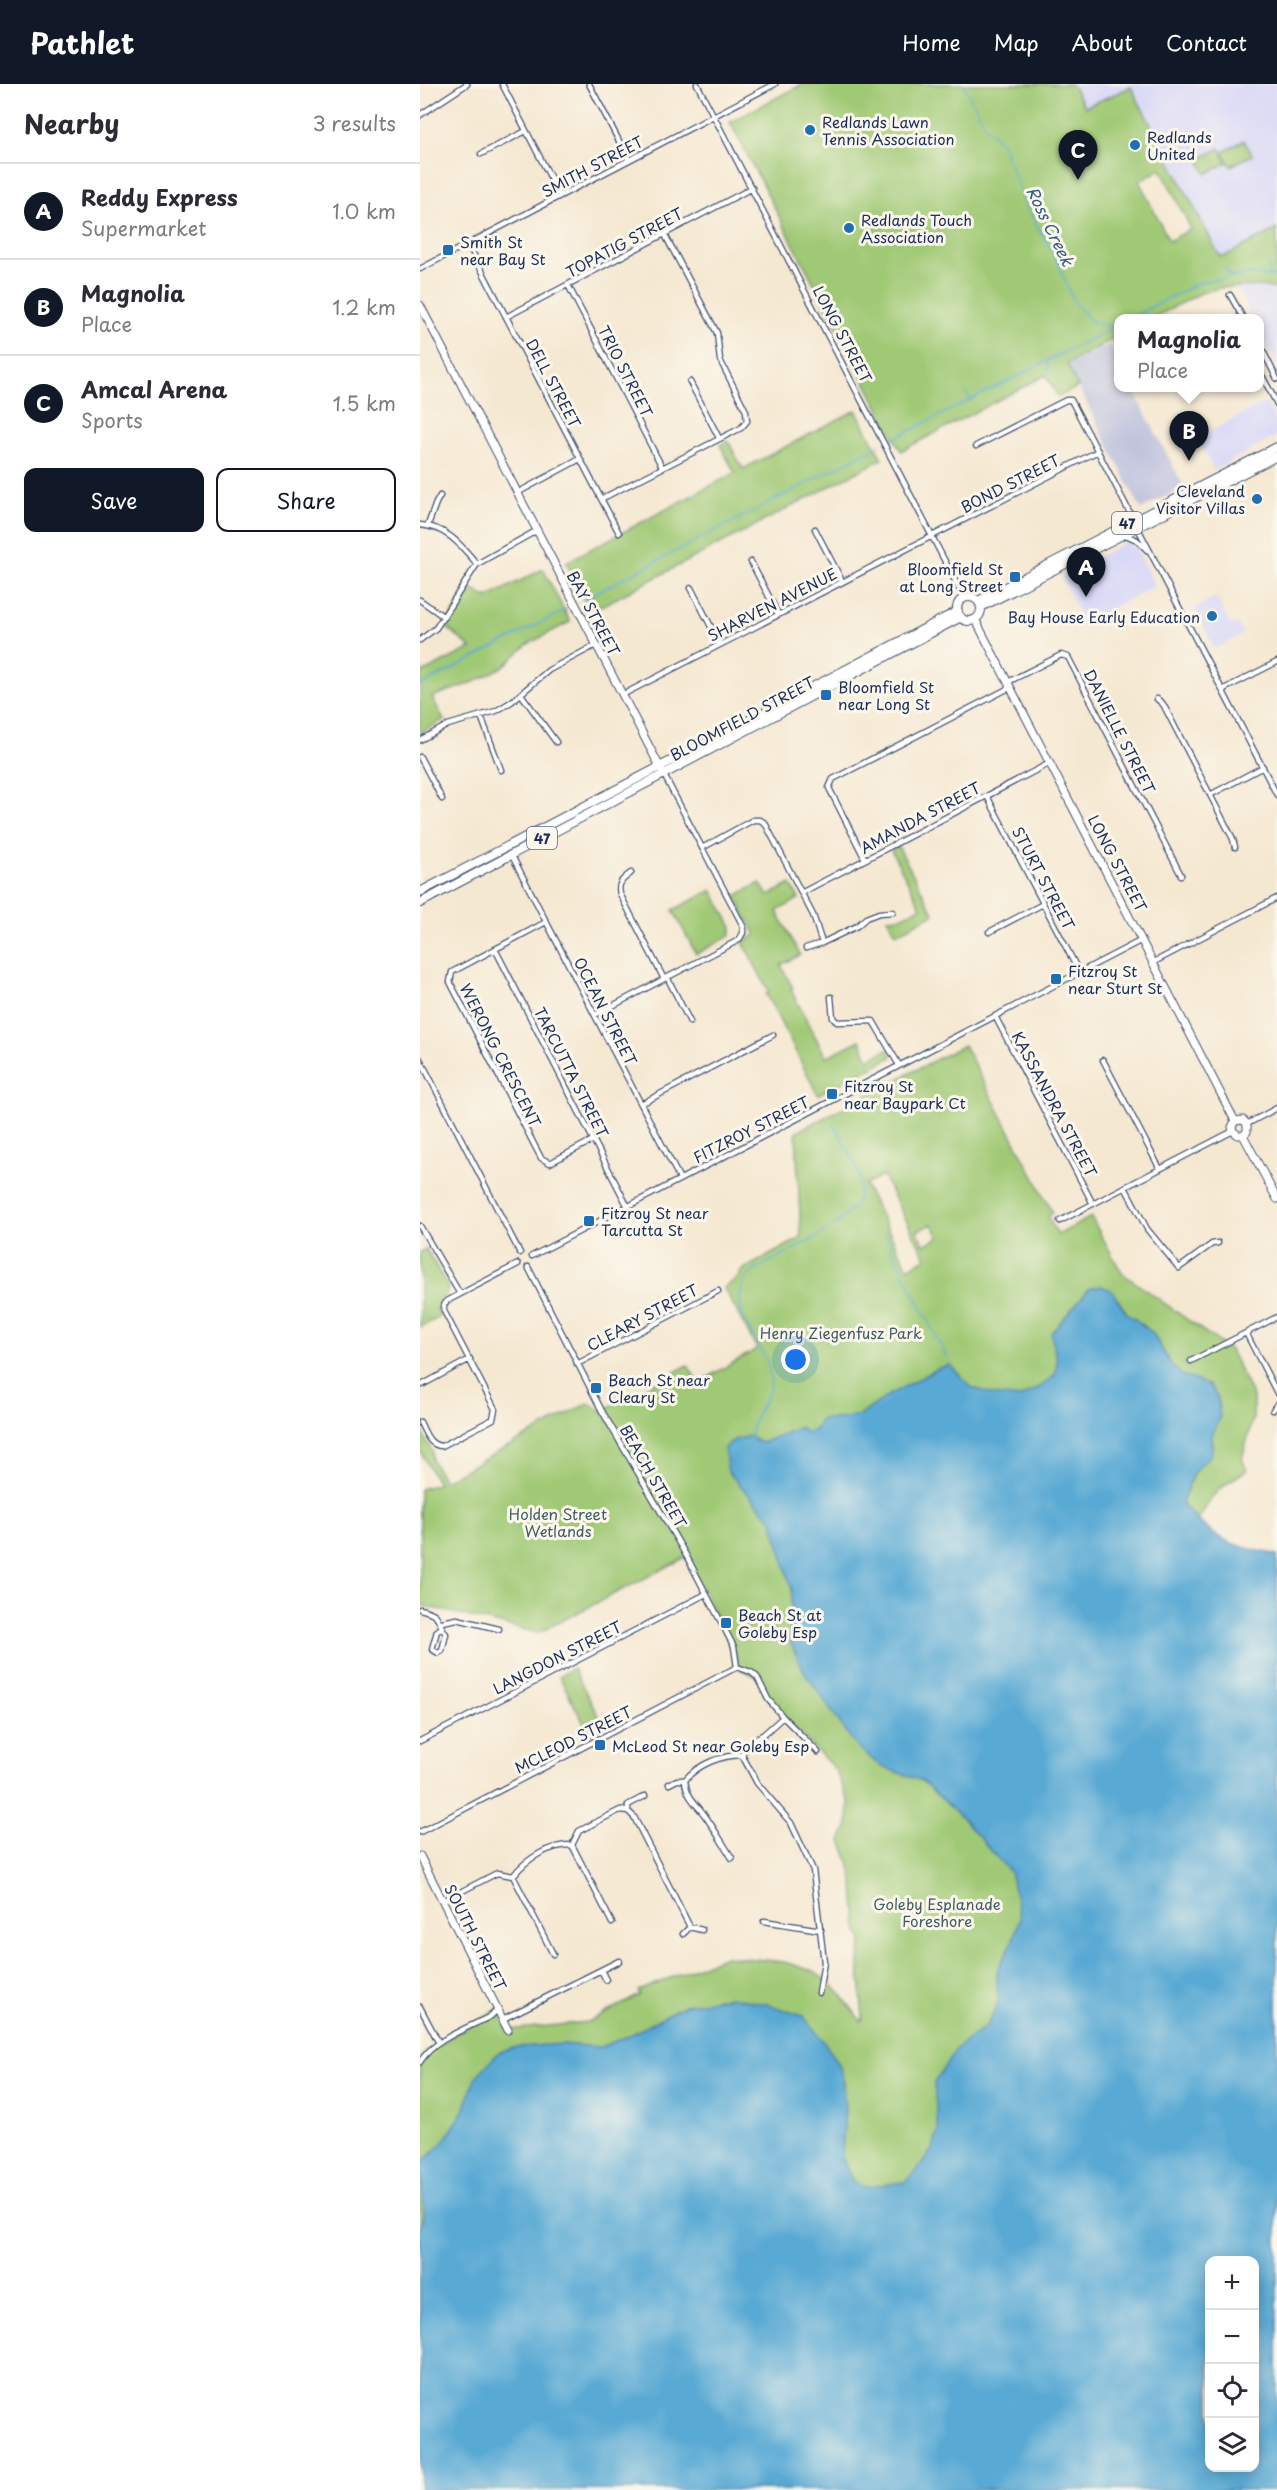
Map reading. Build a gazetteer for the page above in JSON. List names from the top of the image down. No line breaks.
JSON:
{"streets":{"highway":["47","BLOOMFIELD STREET"],"street":["SMITH STREET","TOPATIG STREET","LONG STREET","TRIO STREET","DELL STREET","BOND STREET","SHARVEN AVENUE","BAY STREET","DANIELLE STREET","AMANDA STREET","STURT STREET","OCEAN STREET","WERONG CRESCENT","TARCUTTA STREET","KASSANDRA STREET","FITZROY STREET","CLEARY STREET","BEACH STREET","LANGDON STREET","MCLEOD STREET","SOUTH STREET"]},"crossings":[["SMITH STREET","LONG STREET"],["SMITH STREET","DELL STREET"],["TOPATIG STREET","LONG STREET"],["TOPATIG STREET","TRIO STREET"],["TOPATIG STREET","DELL STREET"],["LONG STREET","BOND STREET"],["LONG STREET","47"],["LONG STREET","SHARVEN AVENUE"],["LONG STREET","BLOOMFIELD STREET"],["LONG STREET","DANIELLE STREET"],["LONG STREET","AMANDA STREET"],["LONG STREET","FITZROY STREET"],["BOND STREET","SHARVEN AVENUE"],["47","BAY STREET"],["47","BLOOMFIELD STREET"],["47","OCEAN STREET"],["SHARVEN AVENUE","BAY STREET"],["BAY STREET","BLOOMFIELD STREET"],["DANIELLE STREET","AMANDA STREET"],["AMANDA STREET","STURT STREET"],["STURT STREET","FITZROY STREET"],["OCEAN STREET","WERONG CRESCENT"],["OCEAN STREET","FITZROY STREET"],["WERONG CRESCENT","TARCUTTA STREET"],["TARCUTTA STREET","FITZROY STREET"],["KASSANDRA STREET","FITZROY STREET"],["FITZROY STREET","BEACH STREET"],["CLEARY STREET","BEACH STREET"],["BEACH STREET","LANGDON STREET"],["BEACH STREET","MCLEOD STREET"]],"water":["Ross Creek"],"parks":["Henry Ziegenfusz Park","Holden Street Wetlands","Goleby Esplanade Foreshore"],"places":{"other":["Redlands Lawn Tennis Association","Redlands United","Redlands Touch Association","Cleveland Visitor Villas","Bay House Early Education"],"transit":["Smith St near Bay St","Bloomfield St at Long Street","Bloomfield St near Long St","Fitzroy St near Sturt St","Fitzroy St near Baypark Ct","Fitzroy St near Tarcutta St","Beach St near Cleary St","Beach St at Goleby Esp","McLeod St near Goleby Esp"]},"page":{"header":"Pathlet","nav":["Home","Map","About","Contact"],"heading":["Nearby","3 results"],"pins":["C","B","A"],"list":[{"mark":"A","name":"Reddy Express","note":"Supermarket","value":"1.0 km"},{"mark":"B","name":"Magnolia","note":"Place","value":"1.2 km"},{"mark":"C","name":"Amcal Arena","note":"Sports","value":"1.5 km"}],"popup":["Magnolia","Place"],"buttons":["Save","Share"],"map_buttons":["+","−"]}}
